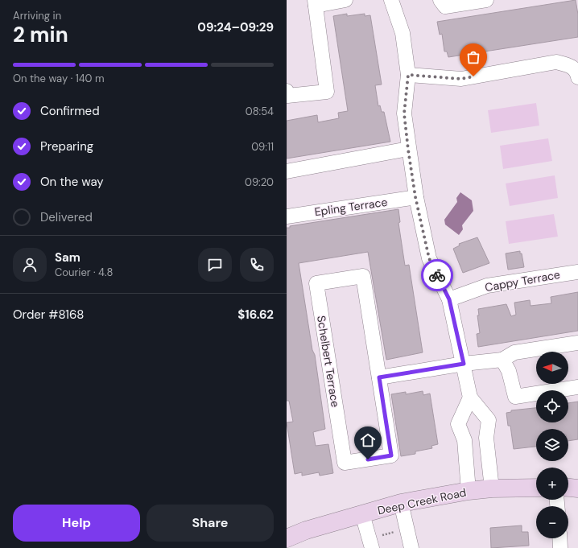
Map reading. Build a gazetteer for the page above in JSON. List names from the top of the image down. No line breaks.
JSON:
{"streets":{"street":["Epling Terrace","Cappy Terrace","Schelbert Terrace","Deep Creek Road"]},"north":"left","page":{"heading":["2 min","Arriving in","09:24–09:29"],"panel":["Sam","Courier · 4.8","Order #8168","$16.62"],"bar":"On the way · 140 m","list":[["Confirmed","08:54"],["Preparing","09:11"],["On the way","09:20"],"Delivered"],"map_buttons":["+","−"],"buttons":["Help","Share"]}}
